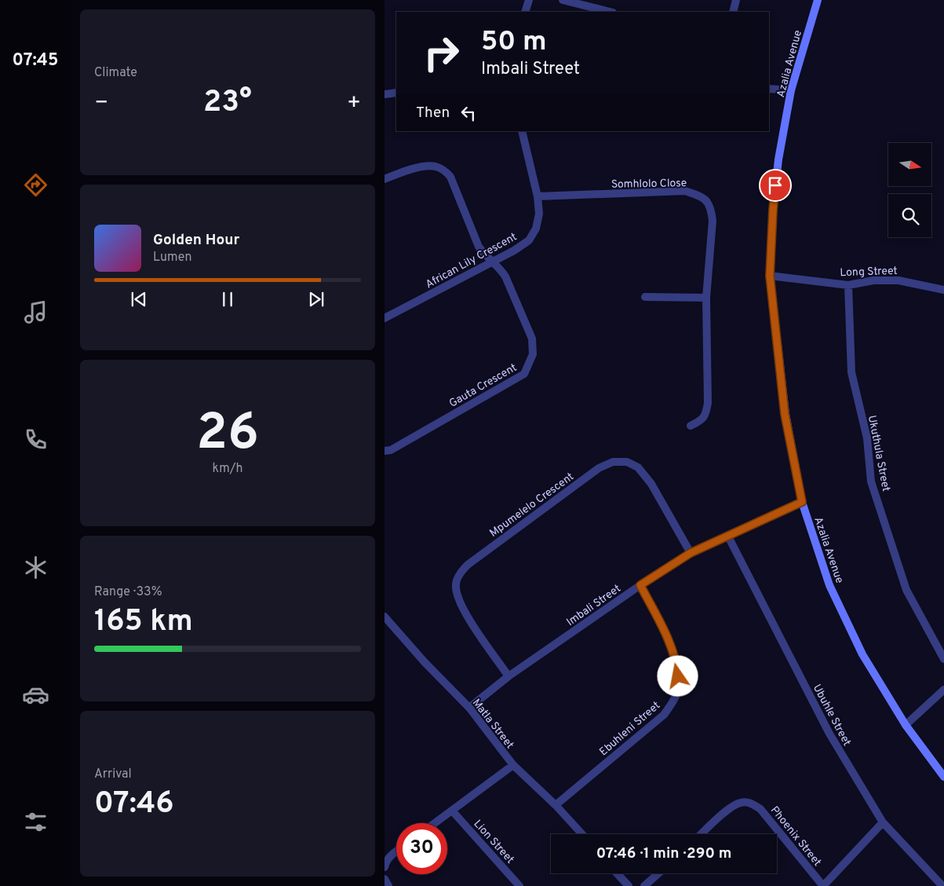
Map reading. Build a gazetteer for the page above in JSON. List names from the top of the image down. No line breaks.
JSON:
{"streets":{"street":["Azalia Avenue","Somhlolo Close","African Lily Crescent","Long Street","Gauta Crescent","Ukuthula Street","Mpumelelo Crescent","Imbali Street","Ubuhle Street","Matla Street","Ebuhleni Street","Phoenix Street","Lion Street"]},"crossings":[["Azalia Avenue","Long Street"],["Azalia Avenue","Imbali Street"],["Somhlolo Close","African Lily Crescent"],["African Lily Crescent","Gauta Crescent"],["Long Street","Ukuthula Street"],["Mpumelelo Crescent","Imbali Street"],["Imbali Street","Ubuhle Street"],["Imbali Street","Matla Street"],["Imbali Street","Ebuhleni Street"],["Matla Street","Ebuhleni Street"]],"north":"right","page":{"tabs":"07:45","tile":["Climate",["26","km/h"],["Range · 33%","165 km"],["Arrival","07:46"]],"turn":["50 m","Imbali Street"],"heat":["−","23°","+"],"then":"Then","song":["Golden Hour","Lumen"],"limit":"30","trip":"07:46 · 1 min · 290 m"}}
